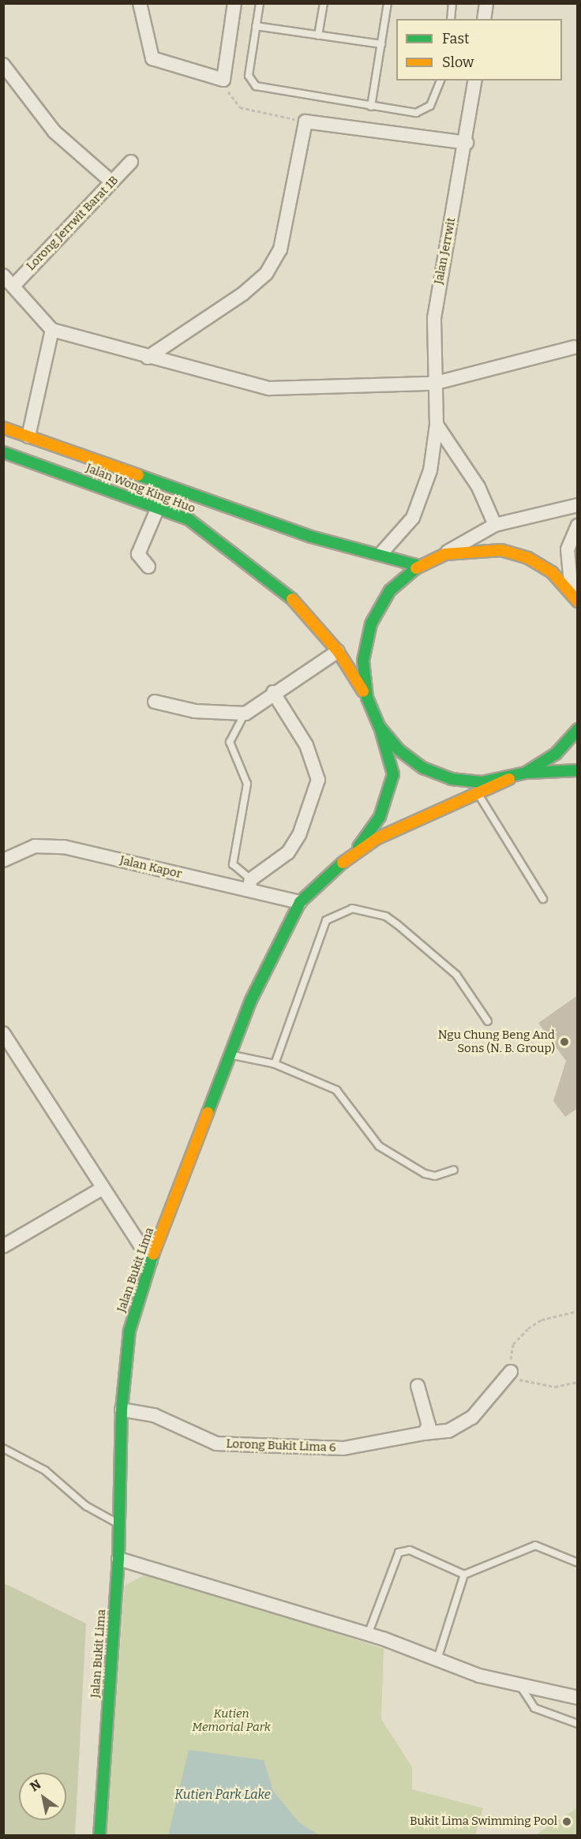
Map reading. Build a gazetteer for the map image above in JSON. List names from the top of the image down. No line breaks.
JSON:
{"streets":{"main road":["Jalan Wong King Huo","Jalan Bukit Lima"],"street":["Lorong Jerrwit Barat 1B","Jalan Jerrwit","Jalan Kapor","Lorong Bukit Lima 6"]},"crossings":[["Jalan Jerrwit","Jalan Wong King Huo"],["Jalan Kapor","Jalan Bukit Lima"],["Jalan Bukit Lima","Lorong Bukit Lima 6"]],"water":["Kutien Park Lake"],"parks":["Kutien Memorial Park"],"places":["Ngu Chung Beng And Sons (N. B. Group)","Bukit Lima Swimming Pool"],"legend":["Fast","Slow"],"north":"top left"}
